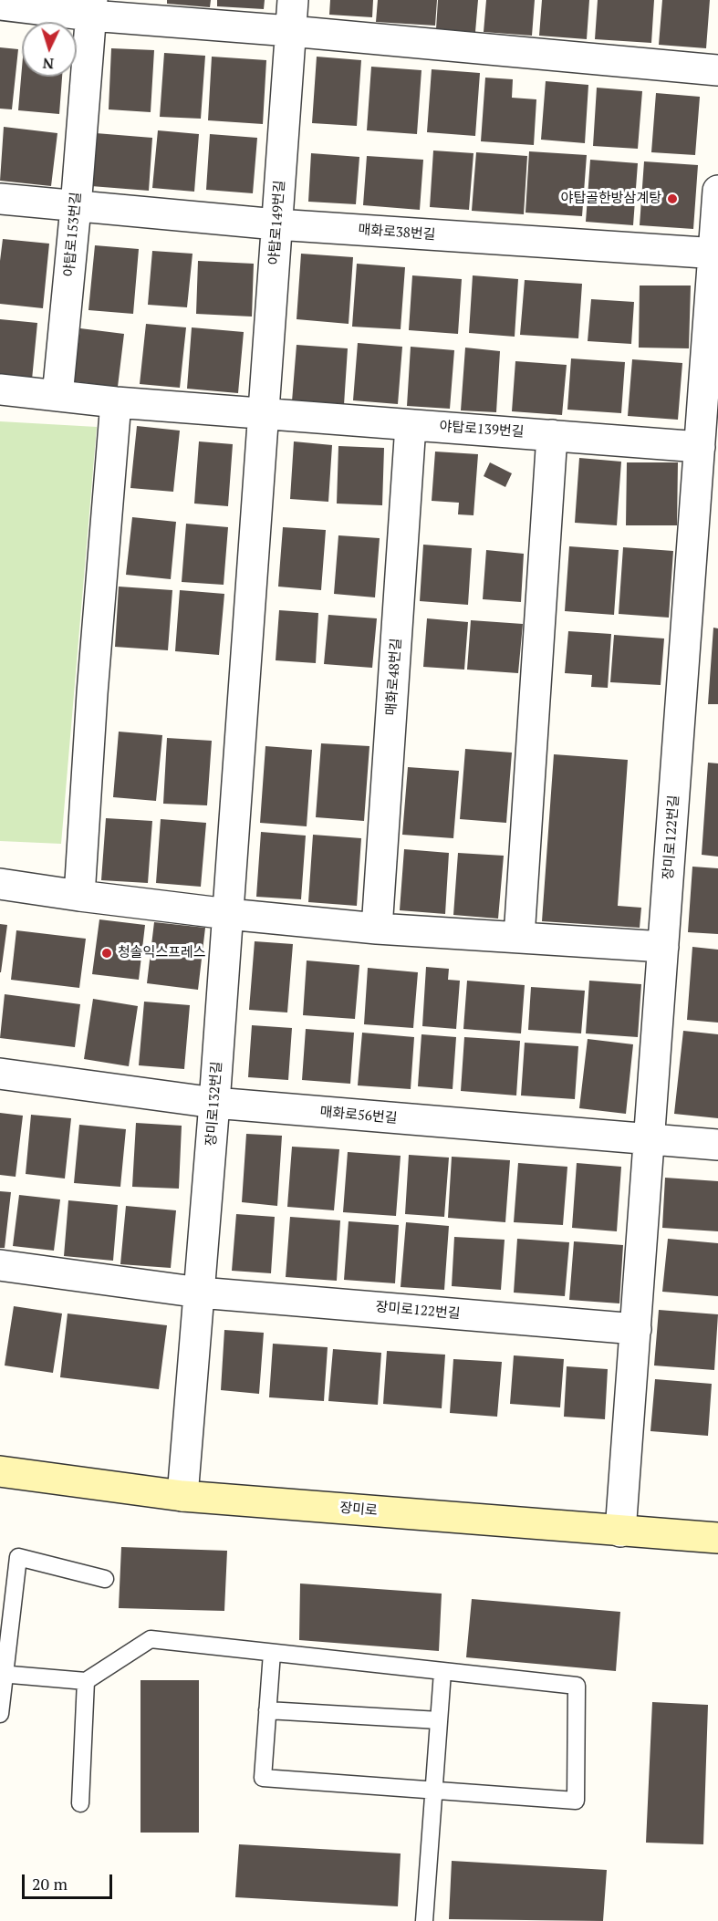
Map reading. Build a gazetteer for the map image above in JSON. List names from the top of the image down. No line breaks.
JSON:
{"streets":{"street":["야탑로149번길","매화로38번길","야탑로153번길","야탑로139번길","매화로48번길","장미로122번길","장미로132번길","매화로56번길","장미로"]},"crossings":[["야탑로149번길","매화로38번길"],["야탑로149번길","야탑로139번길"],["야탑로149번길","장미로132번길"],["매화로38번길","야탑로153번길"],["야탑로139번길","매화로48번길"],["야탑로139번길","장미로122번길"],["장미로122번길","장미로132번길"],["장미로122번길","매화로56번길"],["장미로122번길","장미로"],["장미로132번길","매화로56번길"],["장미로132번길","장미로"]],"places":["야탑골한방삼계탕","청솔익스프레스"],"scale_bar":"20 m","north":"bottom"}
